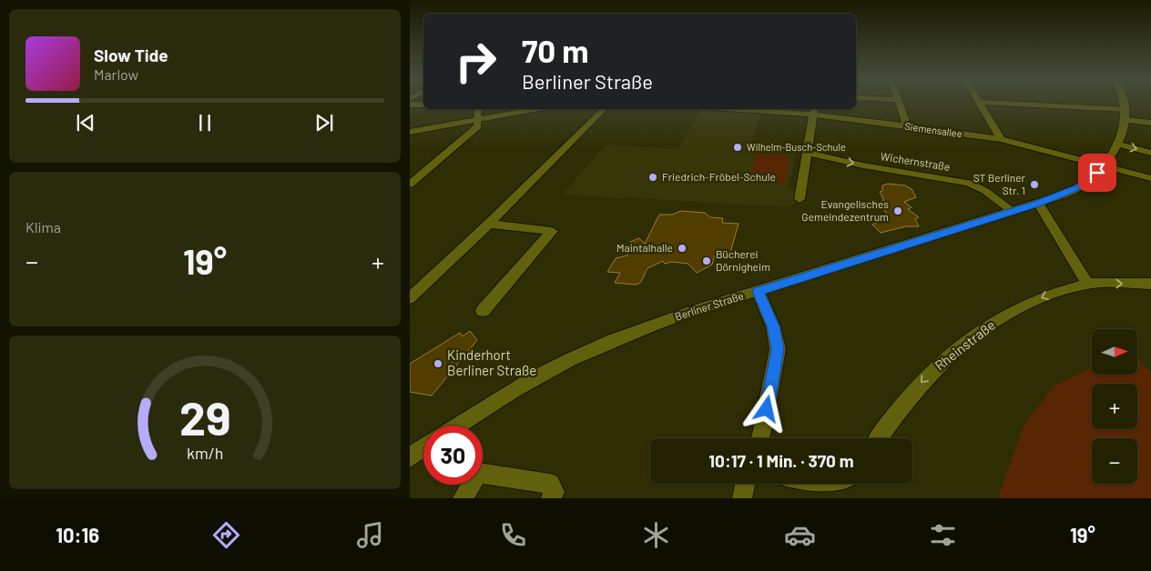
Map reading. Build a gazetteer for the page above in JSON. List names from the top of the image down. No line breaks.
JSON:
{"streets":{"street":["Siemensallee","Wichernstraße","Berliner Straße","Rheinstraße"]},"crossings":[["Siemensallee","Berliner Straße"],["Wichernstraße","Berliner Straße"]],"places":["Wilhelm-Busch-Schule","Friedrich-Fröbel-Schule","ST Berliner Str. 1","Evangelisches Gemeindezentrum","Maintalhalle","Bücherei Dörnigheim","Kinderhort Berliner Straße"],"north":"right","page":{"turn":["70 m","Berliner Straße"],"song":["Slow Tide","Marlow"],"tile":"Klima","heat":["−","19°","+"],"map_buttons":["+","−"],"limit":"30","trip":"10:17 · 1 Min. · 370 m","tabs":["10:16","19°"],"gauge":["29","km/h"]}}
